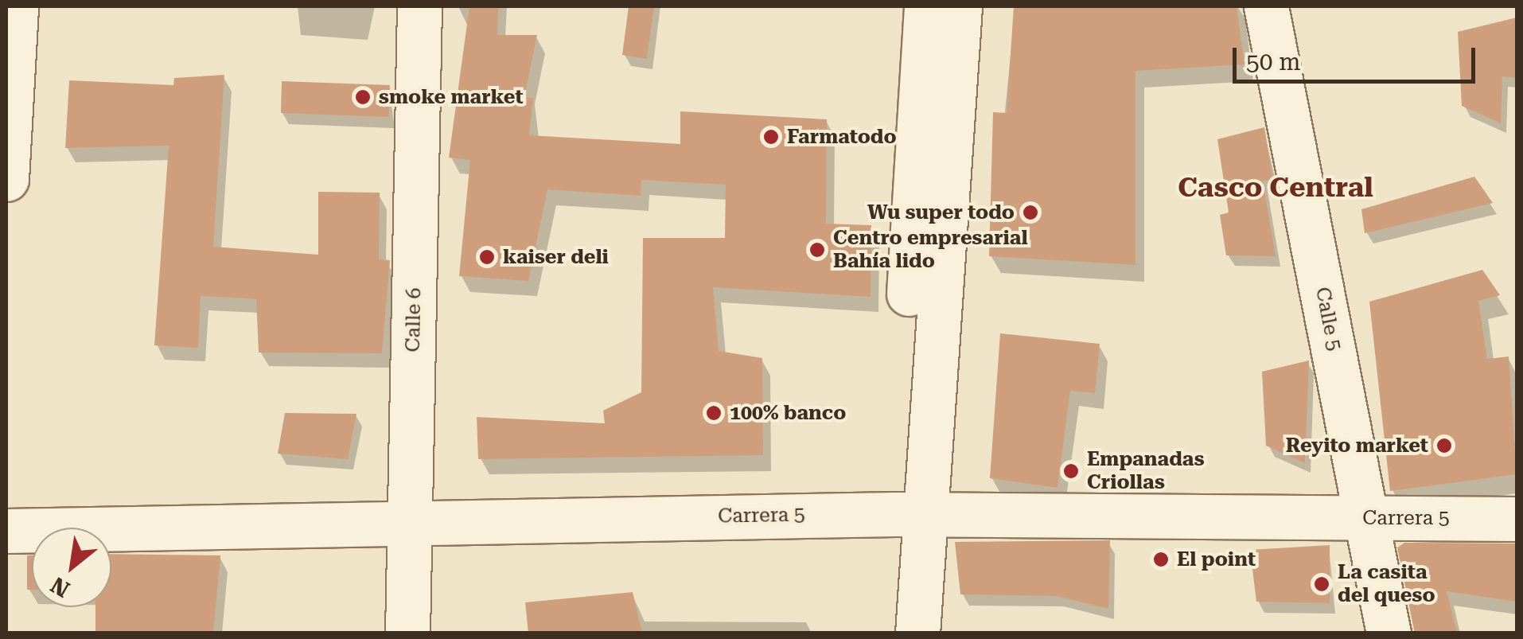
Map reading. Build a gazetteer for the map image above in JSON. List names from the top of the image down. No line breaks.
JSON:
{"streets":{"street":["Calle 5","Calle 6","Carrera 5"]},"crossings":[["Calle 5","Carrera 5"],["Calle 6","Carrera 5"]],"districts":["Casco Central"],"places":["smoke market","Farmatodo","Wu super todo","Centro empresarial Bahía lido","kaiser deli","100% banco","Reyito market","Empanadas Criollas","El point","La casita del queso"],"scale_bar":"50 m","north":"bottom left"}
